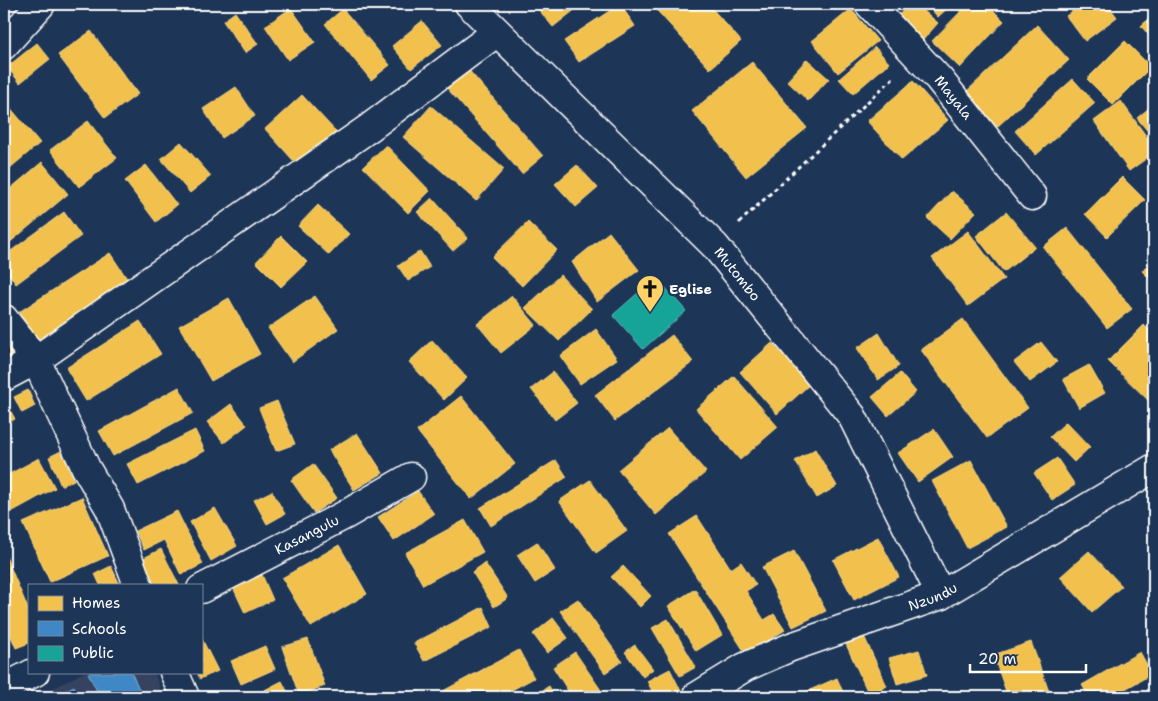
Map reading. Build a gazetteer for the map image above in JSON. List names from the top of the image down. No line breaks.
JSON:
{"streets":{"street":["Mayala","Mutombo","Kasangulu","Nzundu"]},"crossings":[["Mutombo","Nzundu"]],"places":{"church":["Eglise"]},"legend":["Homes","Schools","Public"],"scale_bar":"20 m"}
